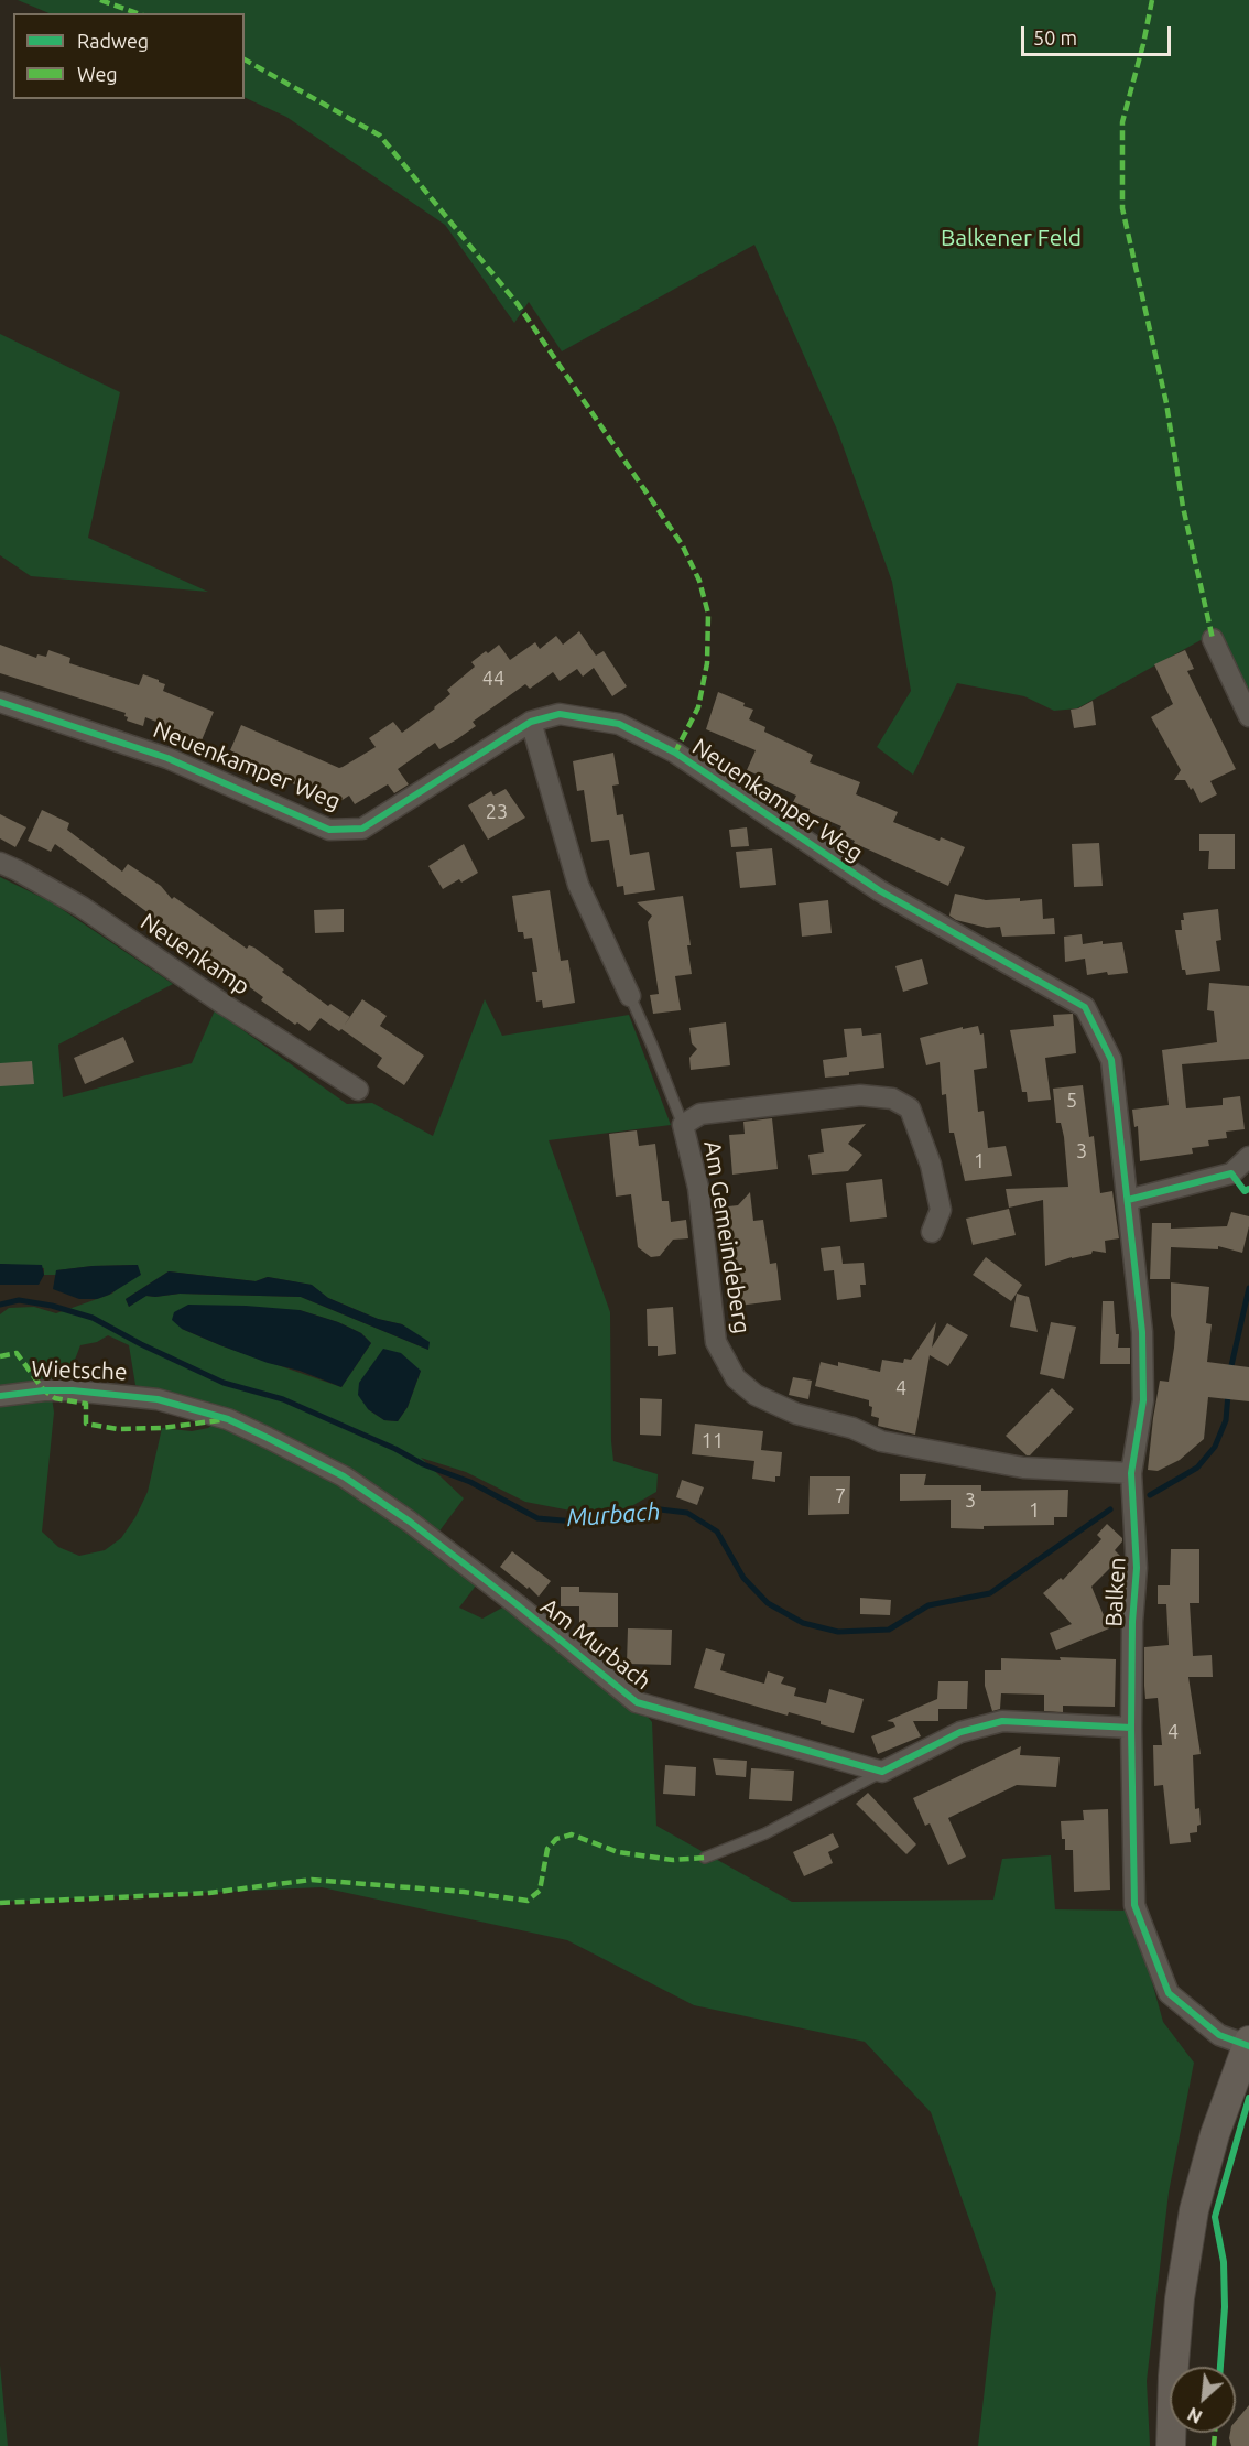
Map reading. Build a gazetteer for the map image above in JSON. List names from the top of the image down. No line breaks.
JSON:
{"streets":{"street":["Neuenkamper Weg","Neuenkamp","Am Gemeindeberg","Wietsche","Balken","Am Murbach"]},"crossings":[["Neuenkamper Weg","Balken"],["Am Gemeindeberg","Balken"],["Wietsche","Am Murbach"]],"water":["Murbach"],"parks":["Balkener Feld"],"house_numbers":["44","23","5","3","1","4","11","7","3","1","4"],"legend":["Radweg","Weg"],"scale_bar":"50 m","north":"bottom left"}
